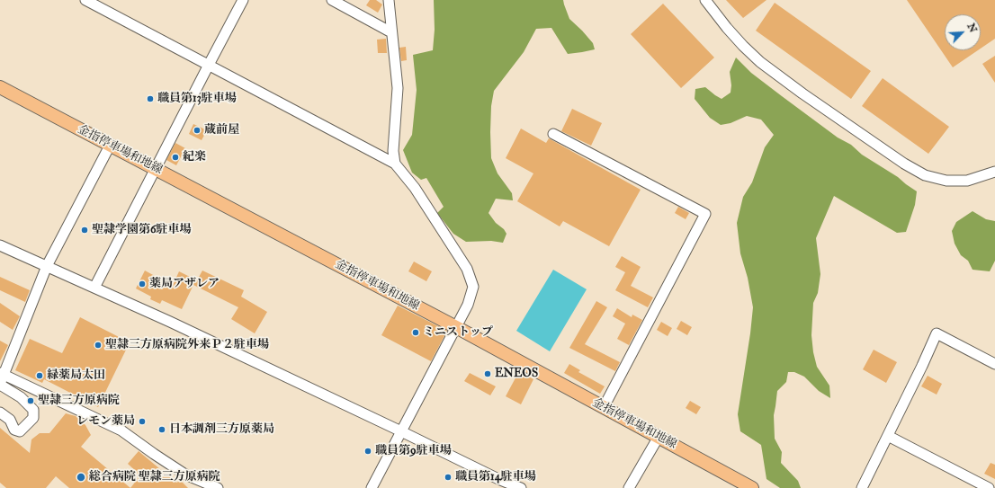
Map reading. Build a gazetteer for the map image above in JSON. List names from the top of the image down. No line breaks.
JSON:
{"streets":{"main road":["金指停車場和地線"]},"places":["職員第13駐車場","蔵前屋","紀楽","聖隷学園第6駐車場","薬局アザレア","ミニストップ","聖隷三方原病院外来Ｐ２駐車場","ENEOS","緑薬局太田","聖隷三方原病院","レモン薬局","日本調剤三方原薬局","職員第9駐車場","総合病院 聖隷三方原病院","職員第14駐車場"],"north":"top right"}
